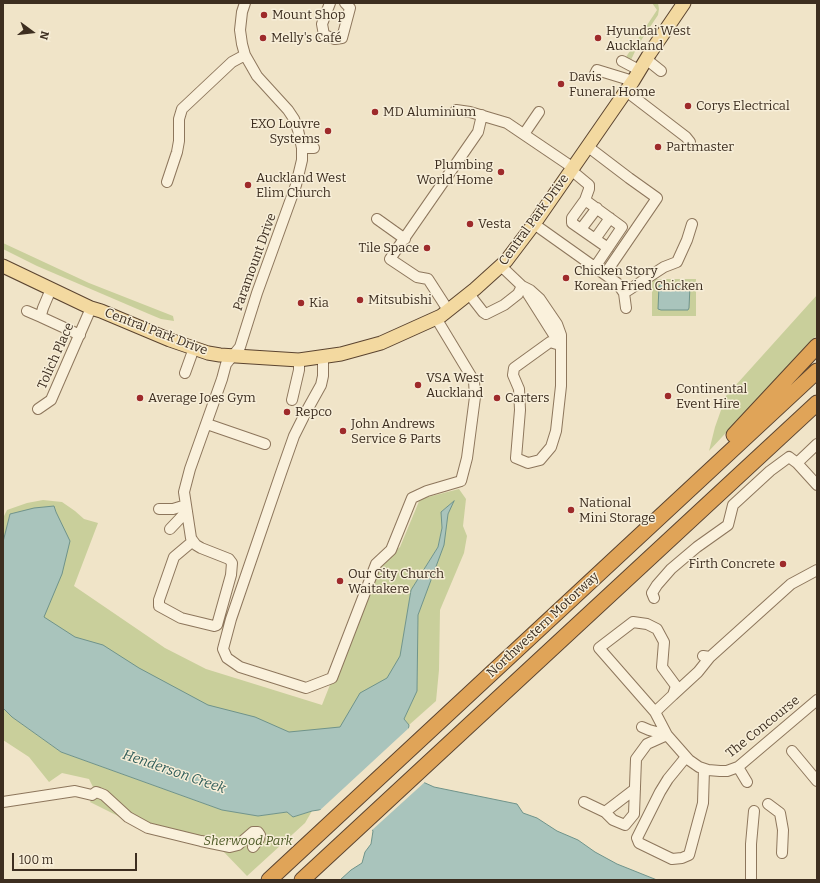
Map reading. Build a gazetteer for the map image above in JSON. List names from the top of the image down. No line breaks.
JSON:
{"streets":{"highway":["Northwestern Motorway"],"main road":["Central Park Drive"],"street":["Paramount Drive","Tolich Place","The Concourse"]},"crossings":[["Central Park Drive","Paramount Drive"],["Central Park Drive","Tolich Place"]],"water":["Henderson Creek"],"parks":["Sherwood Park"],"places":["Mount Shop","Melly's Café","Hyundai West Auckland","Davis Funeral Home","Corys Electrical","MD Aluminium","EXO Louvre Systems","Partmaster","Plumbing World Home","Auckland West Elim Church","Vesta","Tile Space","Chicken Story Korean Fried Chicken","Mitsubishi","Kia","VSA West Auckland","Continental Event Hire","Average Joes Gym","Carters","Repco","John Andrews Service & Parts","National Mini Storage","Firth Concrete","Our City Church Waitakere"],"scale_bar":"100 m","north":"right"}
